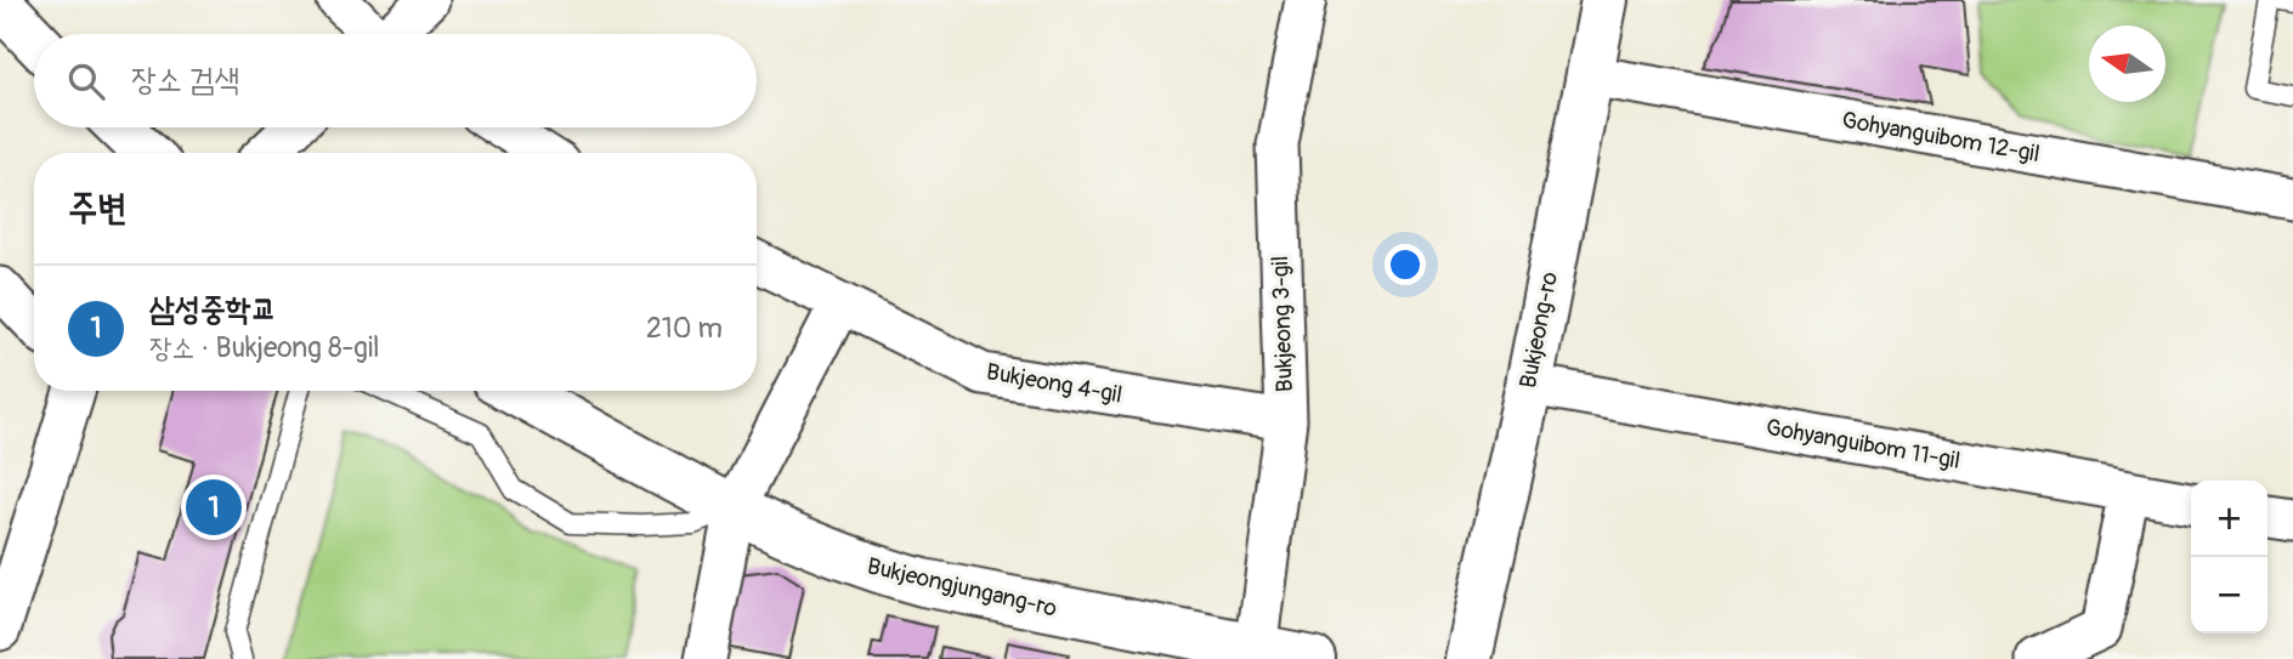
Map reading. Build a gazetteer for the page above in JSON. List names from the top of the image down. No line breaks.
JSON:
{"streets":{"street":["Gohyanguibom 12-gil","Bukjeong 3-gil","Bukjeong-ro","Bukjeong 4-gil","Gohyanguibom 11-gil","Bukjeongjungang-ro"]},"crossings":[["Gohyanguibom 12-gil","Bukjeong-ro"],["Bukjeong 3-gil","Bukjeong 4-gil"],["Bukjeong 3-gil","Bukjeongjungang-ro"],["Bukjeong-ro","Gohyanguibom 11-gil"]],"north":"left","page":{"search":"장소 검색","heading":"주변","list":[{"mark":"1","name":"삼성중학교","note":"장소 · Bukjeong 8-gil","value":"210 m"}],"pins":"1","map_buttons":["+","−"]}}
